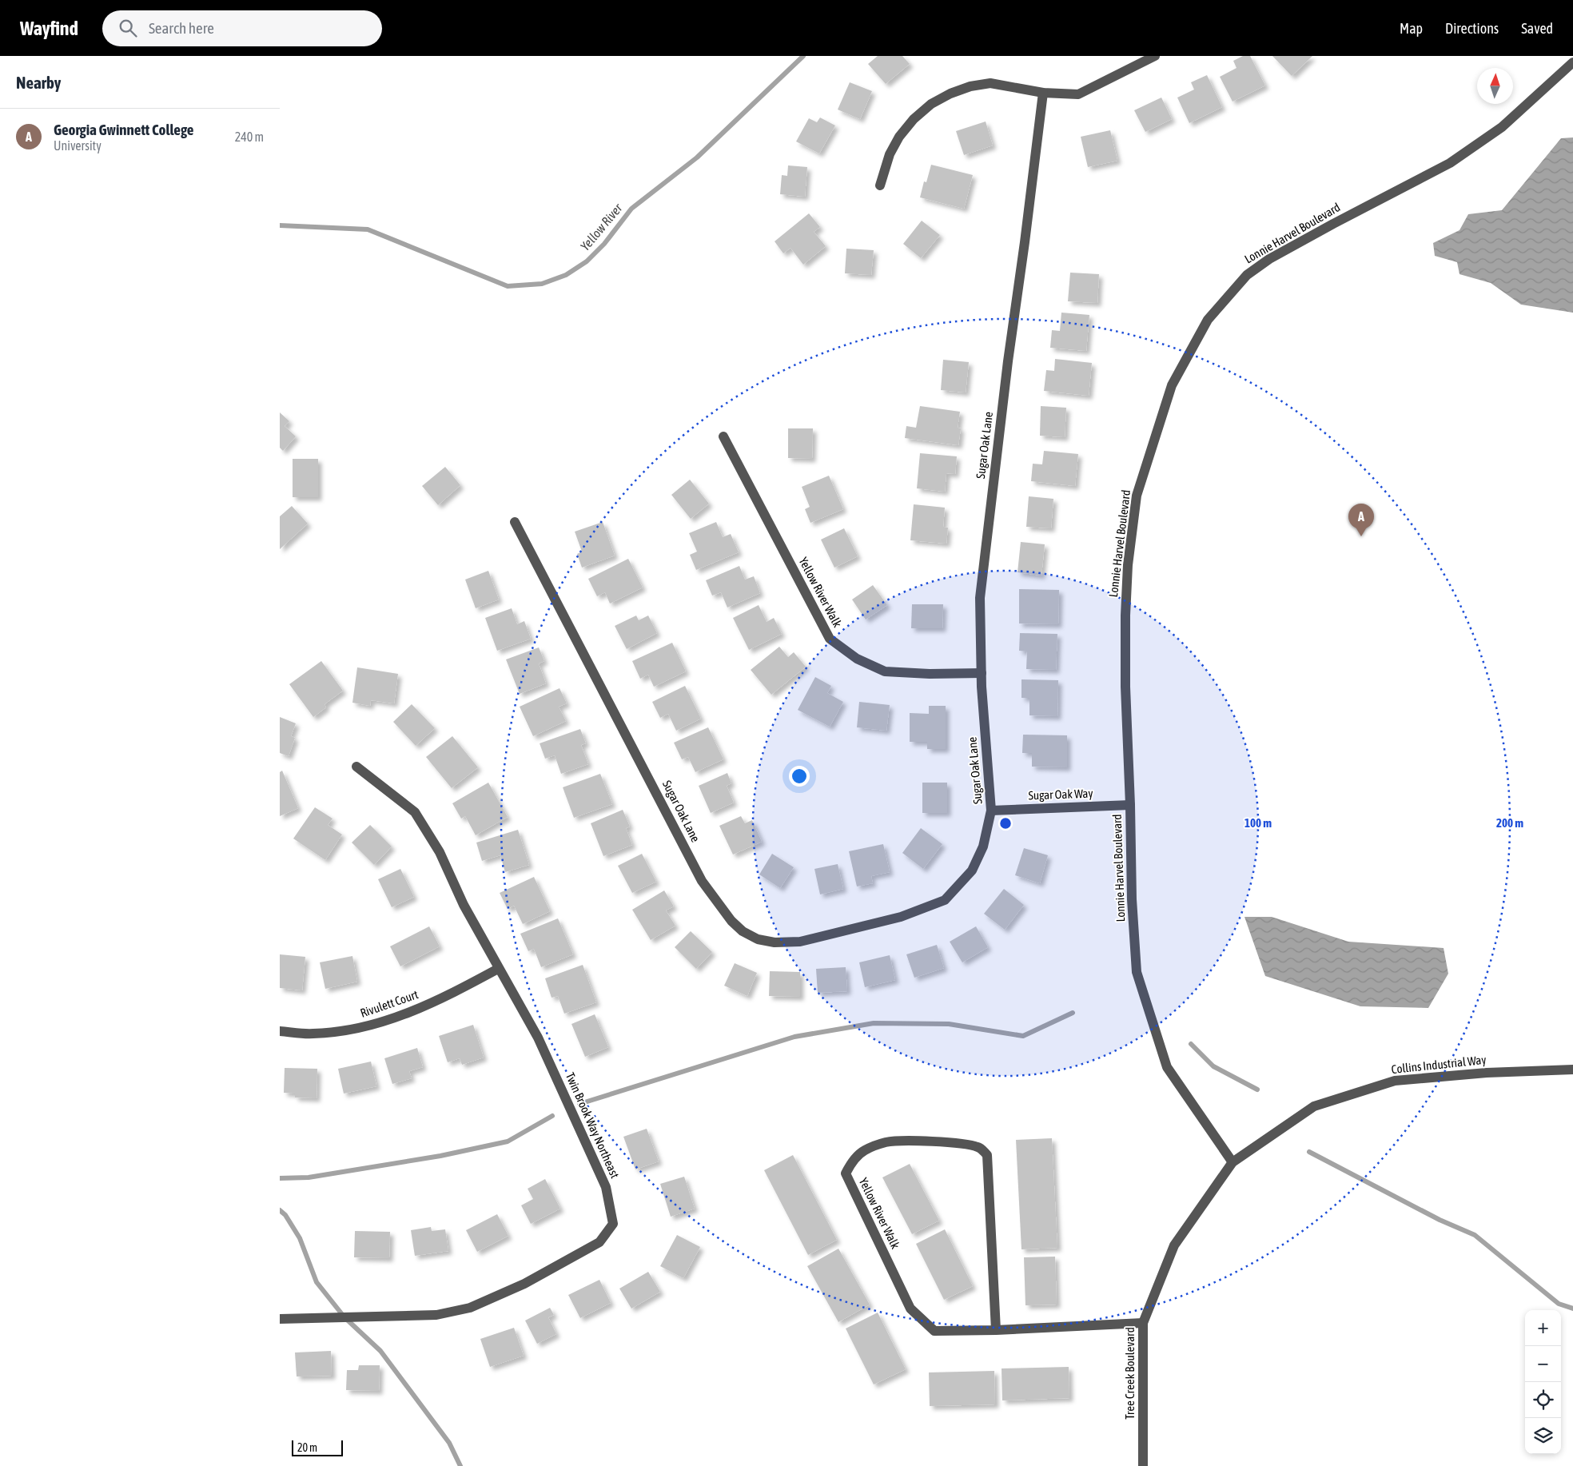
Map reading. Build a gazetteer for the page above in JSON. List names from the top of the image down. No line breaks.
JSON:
{"streets":{"street":["Lonnie Harvel Boulevard","Sugar Oak Lane","Yellow River Walk","Sugar Oak Way","Rivulett Court","Collins Industrial Way","Twin Brook Way Northeast","Tree Creek Boulevard"]},"crossings":[["Lonnie Harvel Boulevard","Sugar Oak Way"],["Lonnie Harvel Boulevard","Collins Industrial Way"],["Lonnie Harvel Boulevard","Tree Creek Boulevard"],["Sugar Oak Lane","Yellow River Walk"],["Sugar Oak Lane","Sugar Oak Way"],["Yellow River Walk","Tree Creek Boulevard"],["Rivulett Court","Twin Brook Way Northeast"],["Collins Industrial Way","Tree Creek Boulevard"]],"water":["Yellow River"],"scale_bar":"20 m","north":"top","page":{"header":"Wayfind","search":"Search here","nav":["Map","Directions","Saved"],"heading":"Nearby","list":[{"mark":"A","name":"Georgia Gwinnett College","note":"University","value":"240 m"}],"pins":"A","map_buttons":["+","−"],"scale":"20 m"},"rings":["100 m","200 m"]}
